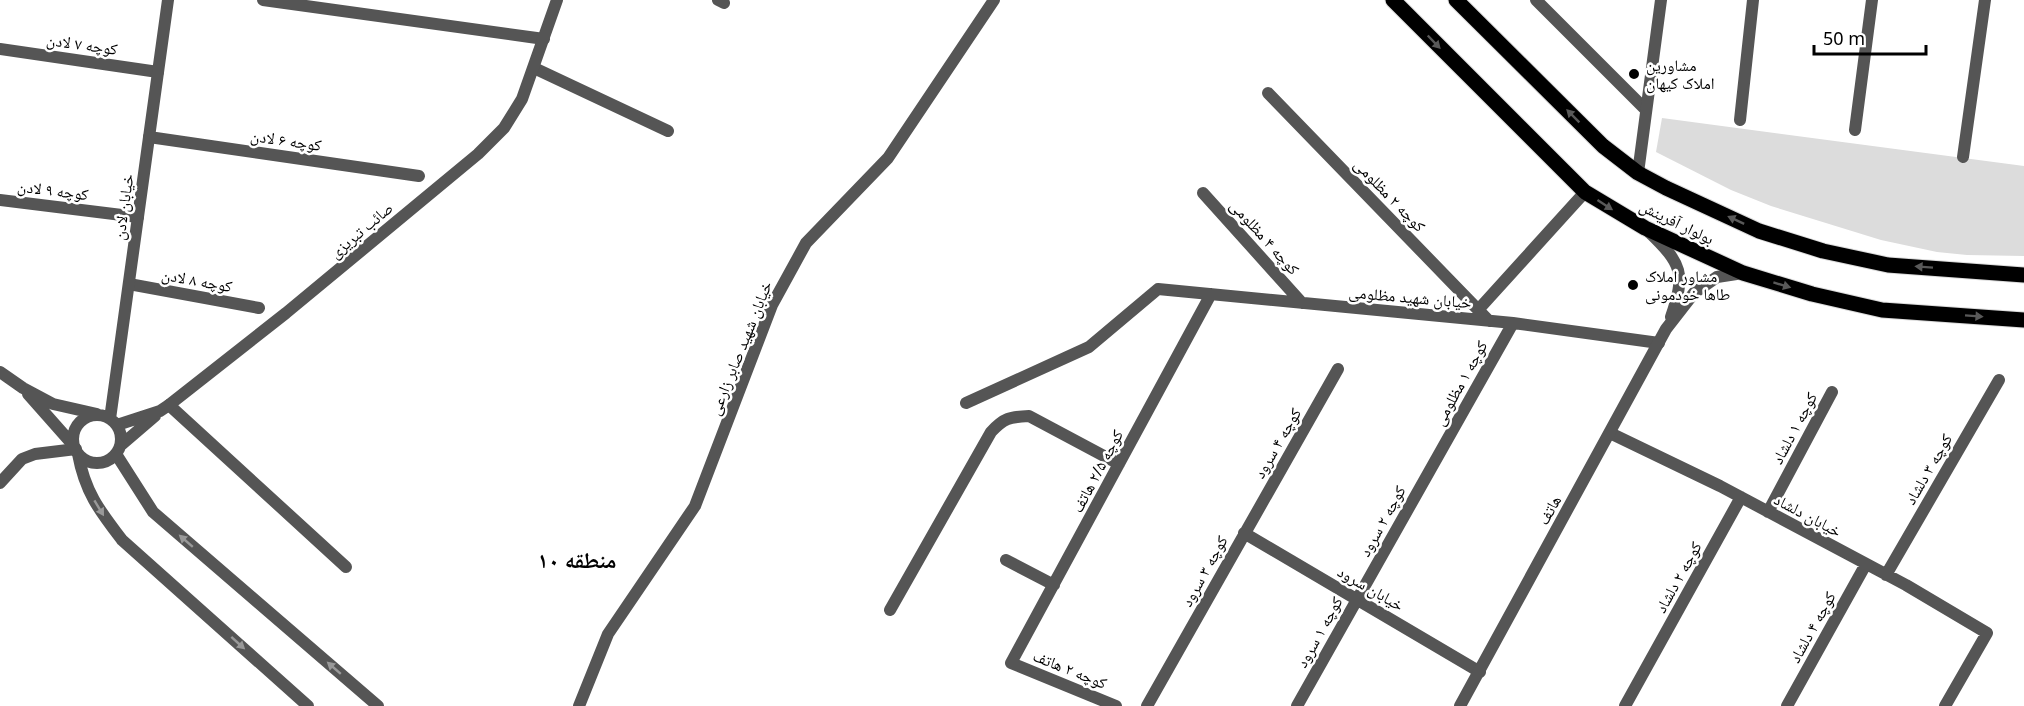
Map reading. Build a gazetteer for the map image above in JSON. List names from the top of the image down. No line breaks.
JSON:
{"streets":{"main road":["بولوار آفرینش"],"street":["کوچه ۷ لادن","کوچه ۶ لادن","کوچه ۹ لادن","کوچه ۲ مظلومی","خیابان لادن","صائب تبریزی","کوچه ۴ مظلومی","کوچه ۸ لادن","خیابان شهید مظلومی","خیابان شهید صابر زارعی","کوچه ۱ مظلومی","کوچه ۱ دلشاد","کوچه ۴ سرود","کوچه ۳ دلشاد","کوچه ۲/۵ هاتف","هاتف","خیابان دلشاد","کوچه ۲ سرود","کوچه ۳ سرود","کوچه ۲ دلشاد","خیابان سرود","کوچه ۴ دلشاد","کوچه ۱ سرود","کوچه ۲ هاتف"]},"crossings":[["کوچه ۷ لادن","خیابان لادن"],["کوچه ۶ لادن","خیابان لادن"],["کوچه ۹ لادن","خیابان لادن"],["کوچه ۲ مظلومی","خیابان شهید مظلومی"],["خیابان لادن","صائب تبریزی"],["خیابان لادن","کوچه ۸ لادن"],["بولوار آفرینش","هاتف"],["کوچه ۴ مظلومی","خیابان شهید مظلومی"],["خیابان شهید مظلومی","کوچه ۱ مظلومی"],["خیابان شهید مظلومی","کوچه ۲/۵ هاتف"],["خیابان شهید مظلومی","هاتف"],["کوچه ۱ مظلومی","کوچه ۲ سرود"],["کوچه ۱ دلشاد","خیابان دلشاد"],["کوچه ۴ سرود","کوچه ۳ سرود"],["کوچه ۴ سرود","خیابان سرود"],["کوچه ۳ دلشاد","خیابان دلشاد"],["کوچه ۲/۵ هاتف","کوچه ۲ هاتف"],["هاتف","خیابان دلشاد"],["هاتف","خیابان سرود"],["خیابان دلشاد","کوچه ۲ دلشاد"],["خیابان دلشاد","کوچه ۴ دلشاد"],["کوچه ۲ سرود","خیابان سرود"],["کوچه ۲ سرود","کوچه ۱ سرود"],["کوچه ۳ سرود","خیابان سرود"],["خیابان سرود","کوچه ۱ سرود"]],"districts":["منطقه ۱۰"],"places":["مشاورین املاک کیهان","مشاور املاک طاها خودمونی"],"scale_bar":"50 m"}
